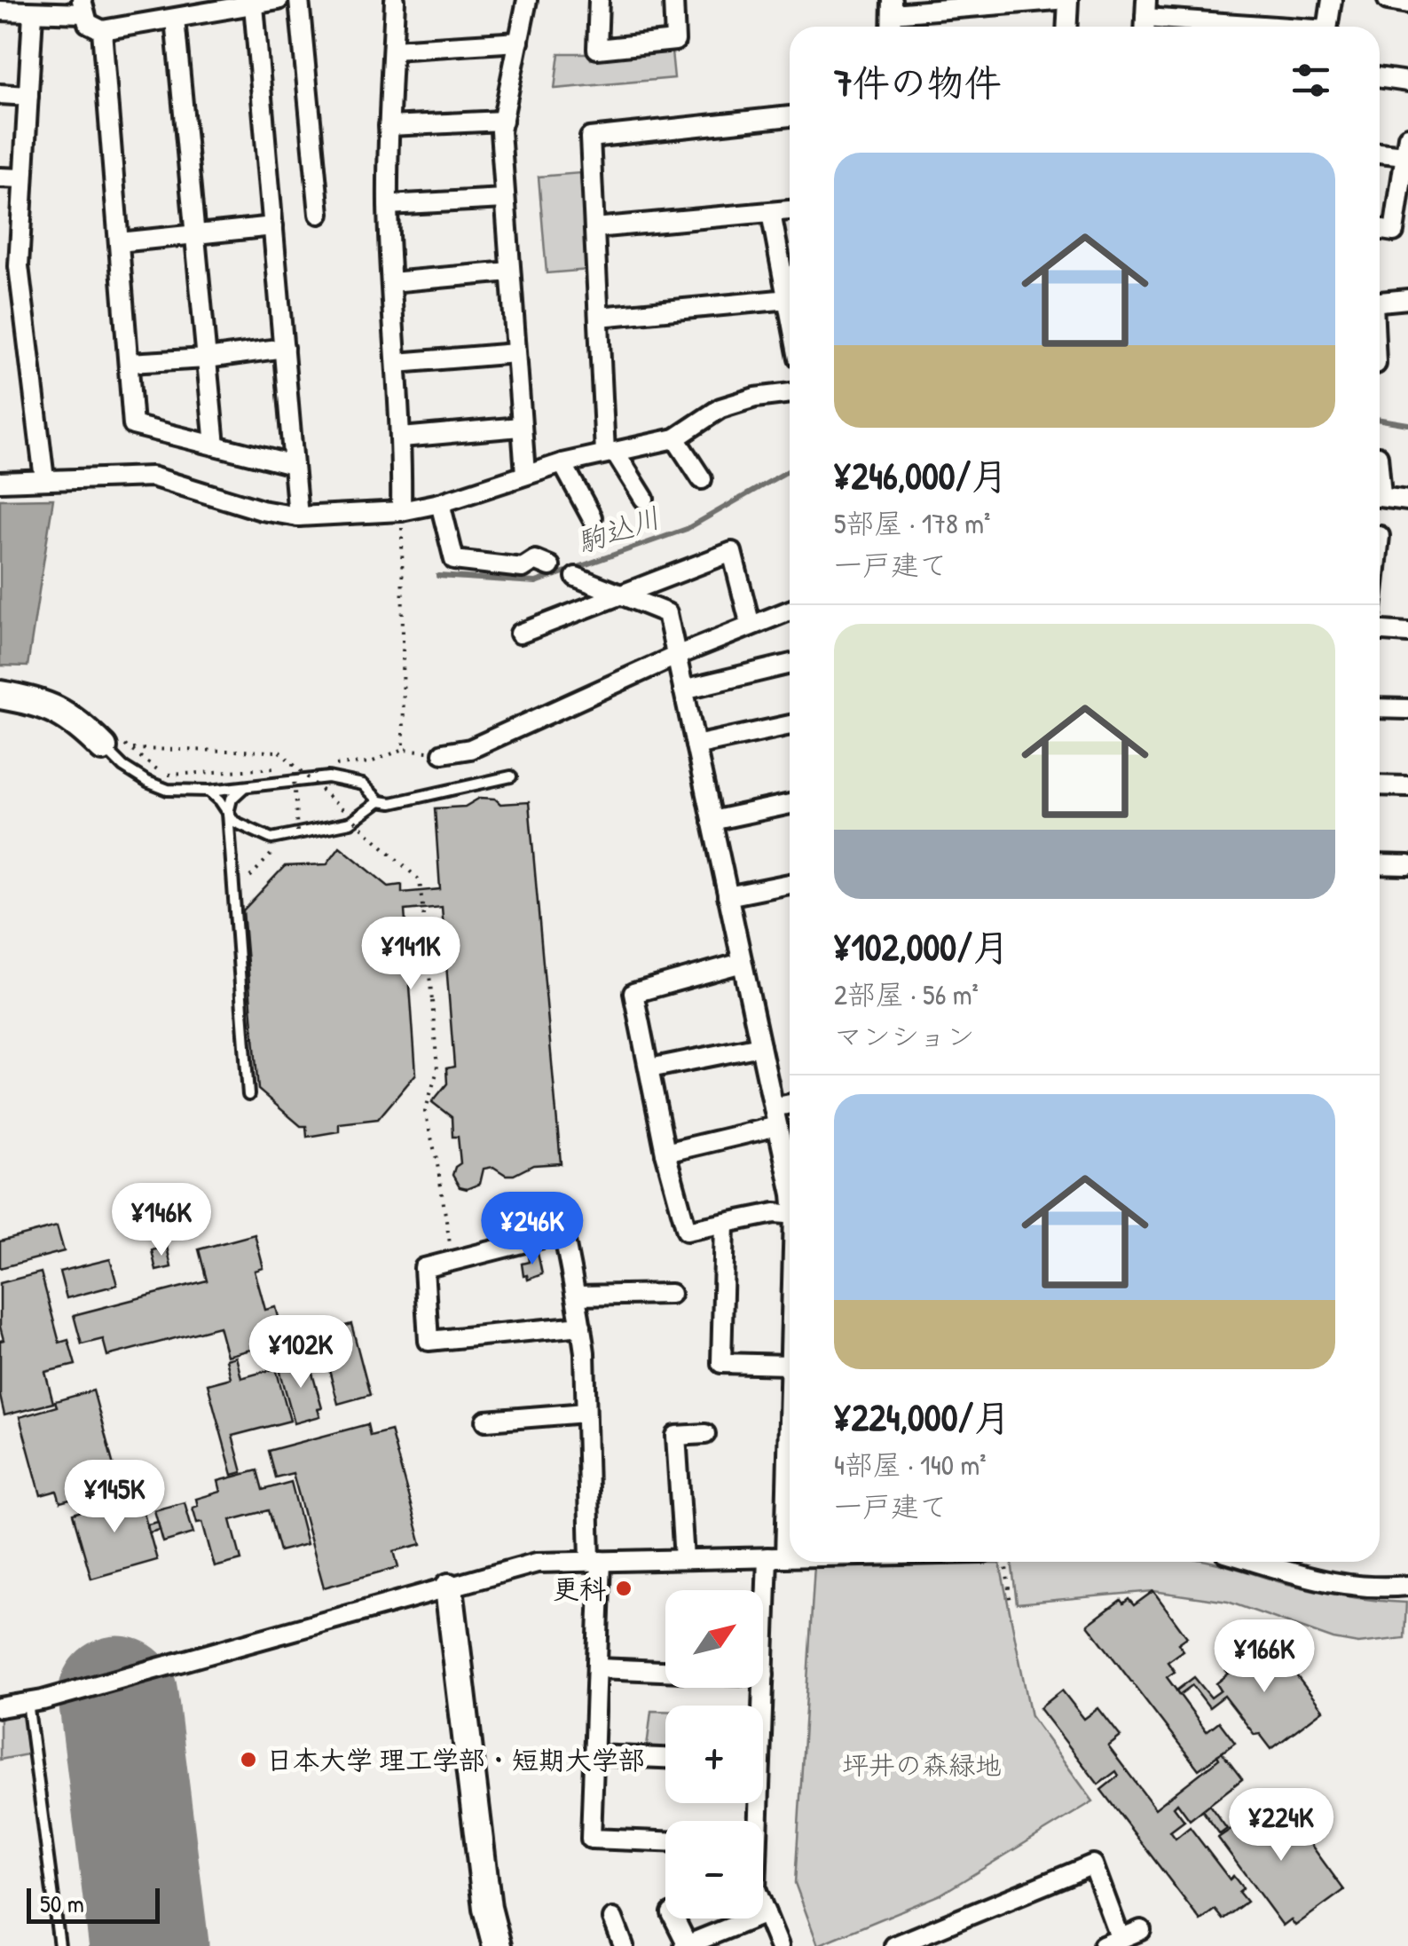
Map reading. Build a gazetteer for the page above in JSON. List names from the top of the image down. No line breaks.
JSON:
{"water":["駒込川"],"parks":["坪井の森緑地"],"places":["更科","日本大学 理工学部・短期大学部"],"scale_bar":"50 m","north":"top right","page":{"heading":"7件の物件","list":[{"name":"¥246,000/月","note":"5部屋 · 178 m² · 一戸建て"},{"name":"¥102,000/月","note":"2部屋 · 56 m² · マンション"},{"name":"¥224,000/月","note":"4部屋 · 140 m² · 一戸建て"}],"price":["¥141K","¥146K","¥246K","¥102K","¥145K","¥166K","¥224K"],"map_buttons":["+","−"],"scale":"50 m"}}
